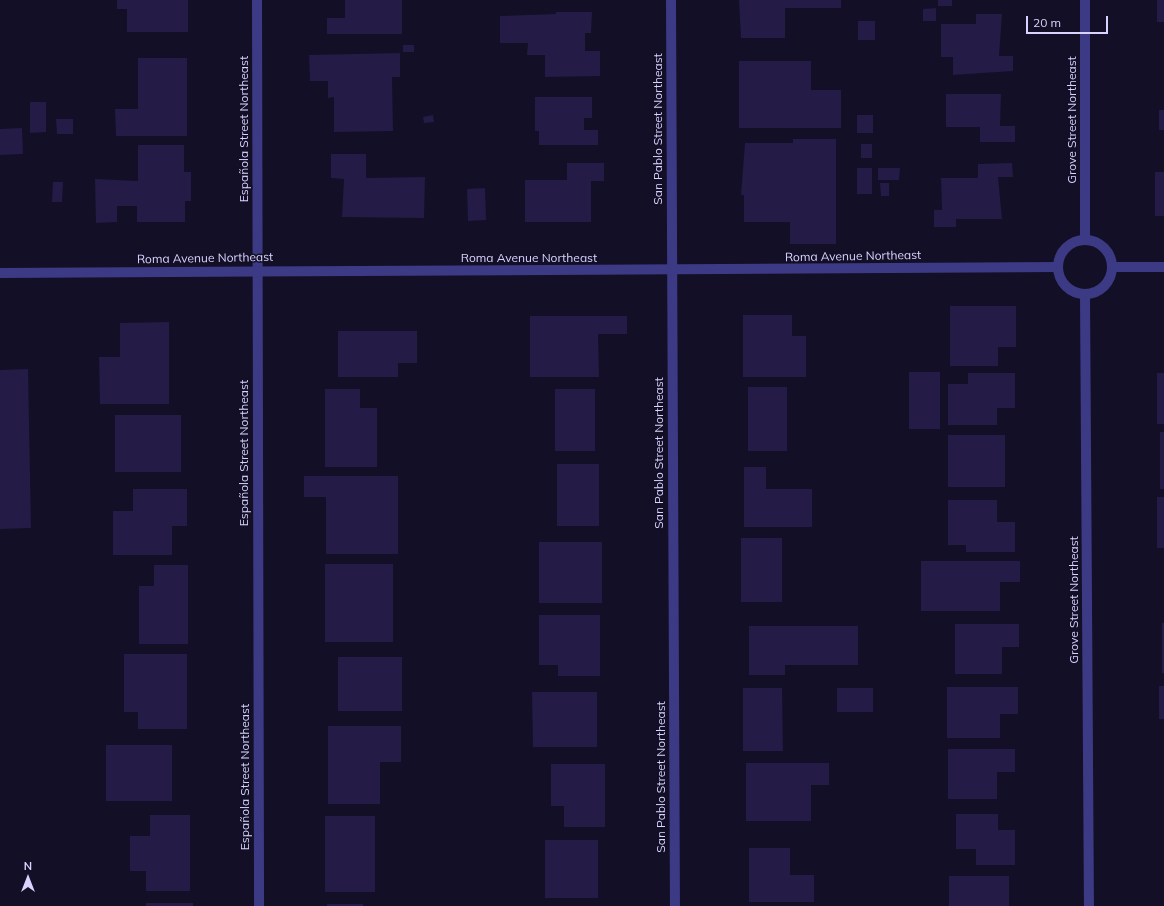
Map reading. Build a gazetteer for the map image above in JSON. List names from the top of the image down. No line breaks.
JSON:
{"streets":{"street":["Grove Street Northeast","Española Street Northeast","San Pablo Street Northeast","Roma Avenue Northeast"]},"crossings":[["Grove Street Northeast","Roma Avenue Northeast"],["Española Street Northeast","Roma Avenue Northeast"],["San Pablo Street Northeast","Roma Avenue Northeast"]],"scale_bar":"20 m","north":"top"}
